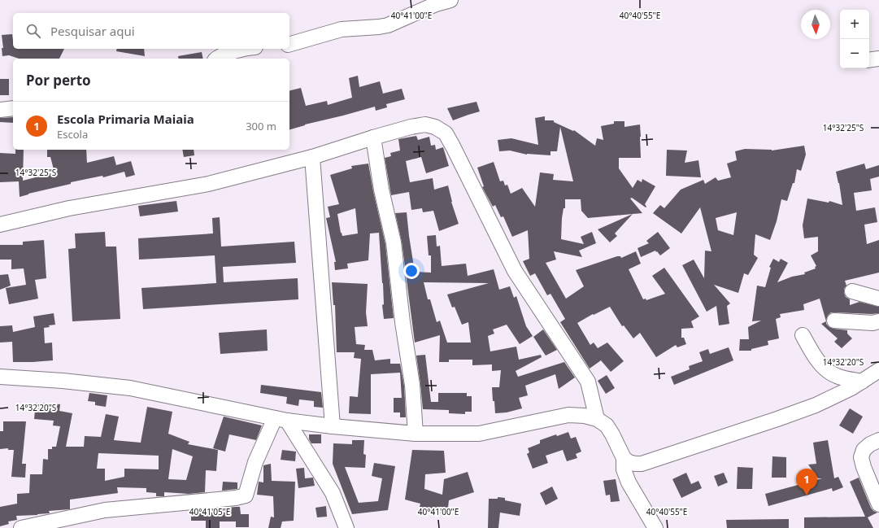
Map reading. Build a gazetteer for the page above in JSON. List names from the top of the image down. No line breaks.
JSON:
{"north":"bottom","page":{"map_buttons":["+","−"],"search":"Pesquisar aqui","heading":"Por perto","list":[{"mark":"1","name":"Escola Primaria Maiaia","note":"Escola","value":"300 m"}],"pins":"1"},"coordinates":["40°41'00\"E","40°40'55\"E","14°32'25\"S","14°32'20\"S","40°41'05\"E"]}
